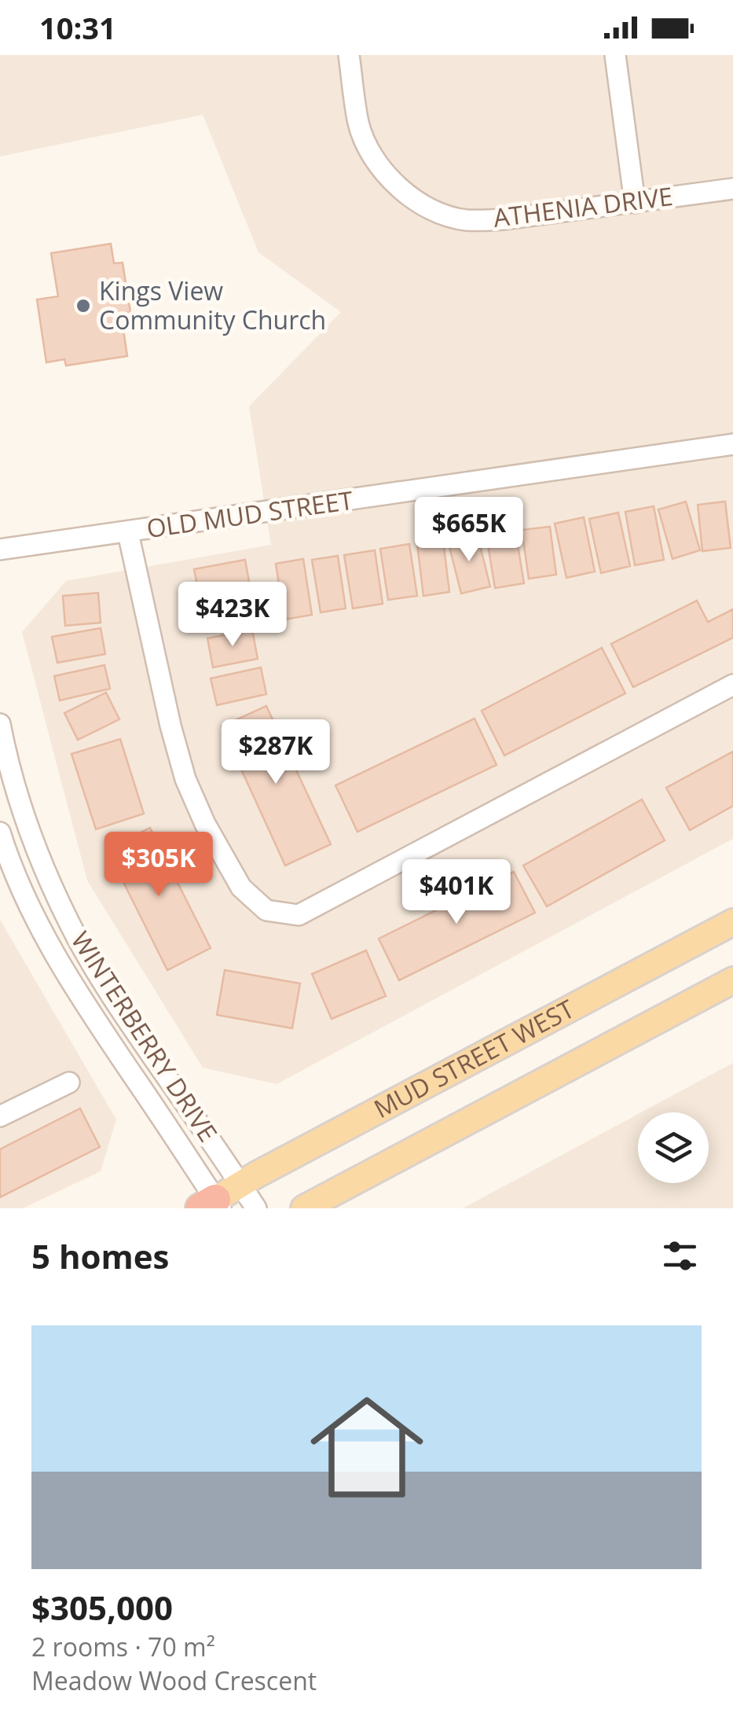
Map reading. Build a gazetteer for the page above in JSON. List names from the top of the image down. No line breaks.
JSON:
{"streets":{"main road":["MUD STREET WEST"],"street":["ATHENIA DRIVE","OLD MUD STREET","WINTERBERRY DRIVE"]},"crossings":[["WINTERBERRY DRIVE","MUD STREET WEST"]],"places":["Kings View Community Church"],"page":{"status":"10:31","price":["$665K","$423K","$287K","$305K","$401K"],"heading":"5 homes","list":[{"name":"$305,000","note":"2 rooms · 70 m² · Meadow Wood Crescent"}]}}
